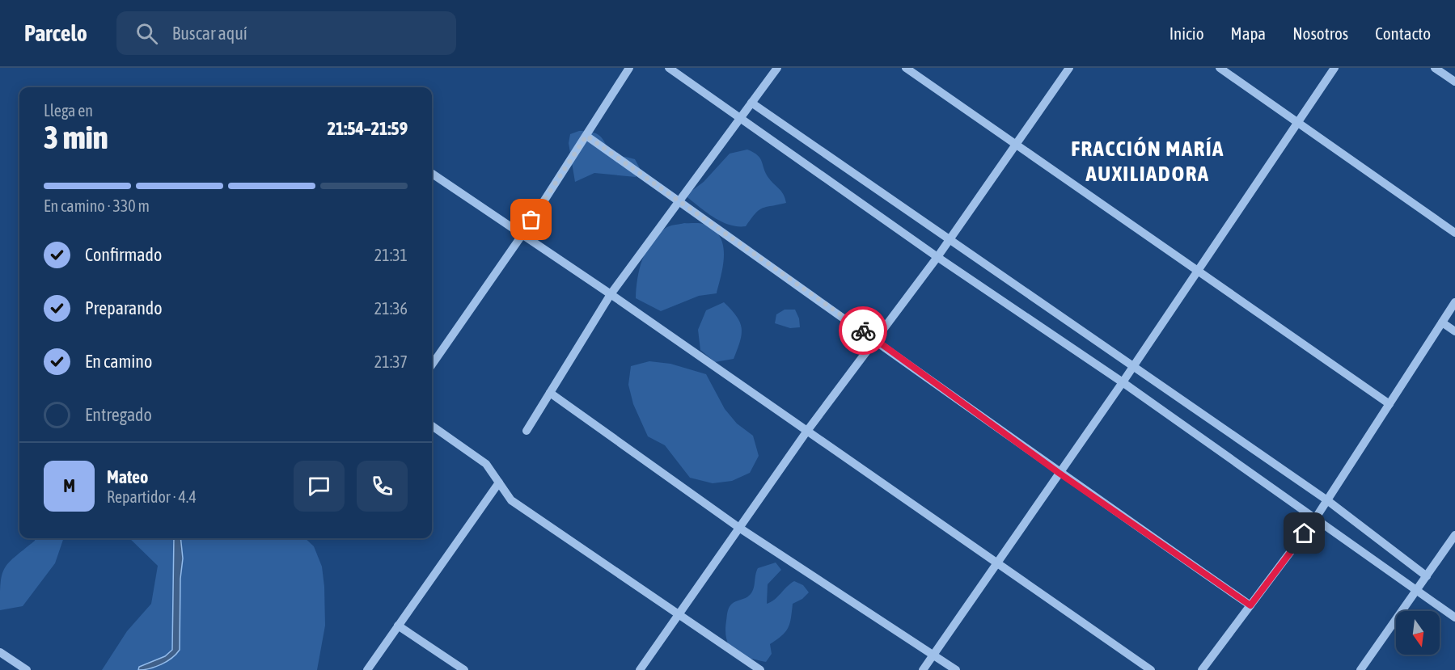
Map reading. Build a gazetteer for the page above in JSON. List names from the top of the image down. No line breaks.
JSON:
{"districts":["FRACCIÓN MARÍA AUXILIADORA"],"north":"bottom","page":{"header":"Parcelo","search":"Buscar aquí","nav":["Inicio","Mapa","Nosotros","Contacto"],"heading":["3 min","Llega en","21:54–21:59"],"panel":["Mateo","Repartidor · 4.4"],"bar":"En camino · 330 m","list":[["Confirmado","21:31"],["Preparando","21:36"],["En camino","21:37"],"Entregado"],"round":"M"}}
